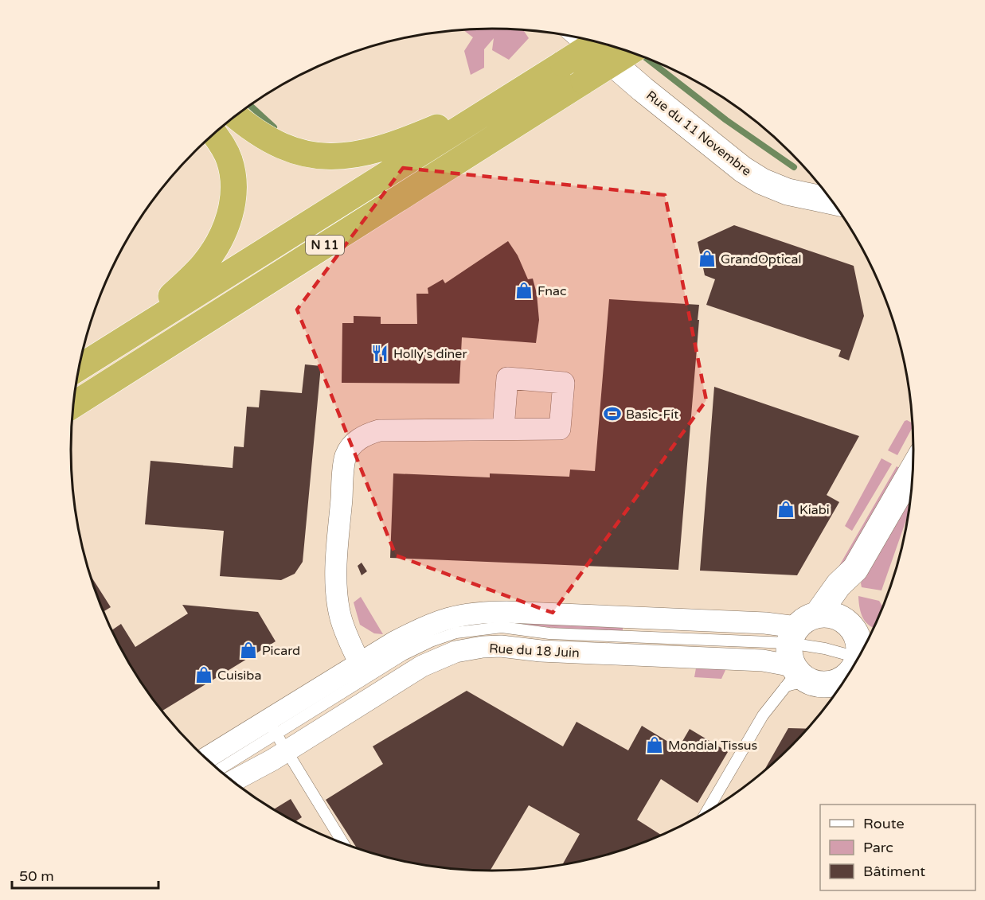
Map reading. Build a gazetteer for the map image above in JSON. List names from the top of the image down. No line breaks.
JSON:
{"streets":{"highway":["N 11"],"street":["Rue du 11 Novembre","Rue du 18 Juin"]},"places":{"shop":["GrandOptical","Fnac","Kiabi","Picard","Cuisiba","Mondial Tissus"],"restaurant":["Holly's diner"],"sports":["Basic-Fit"]},"legend":["Route","Parc","Bâtiment"],"scale_bar":"50 m"}
